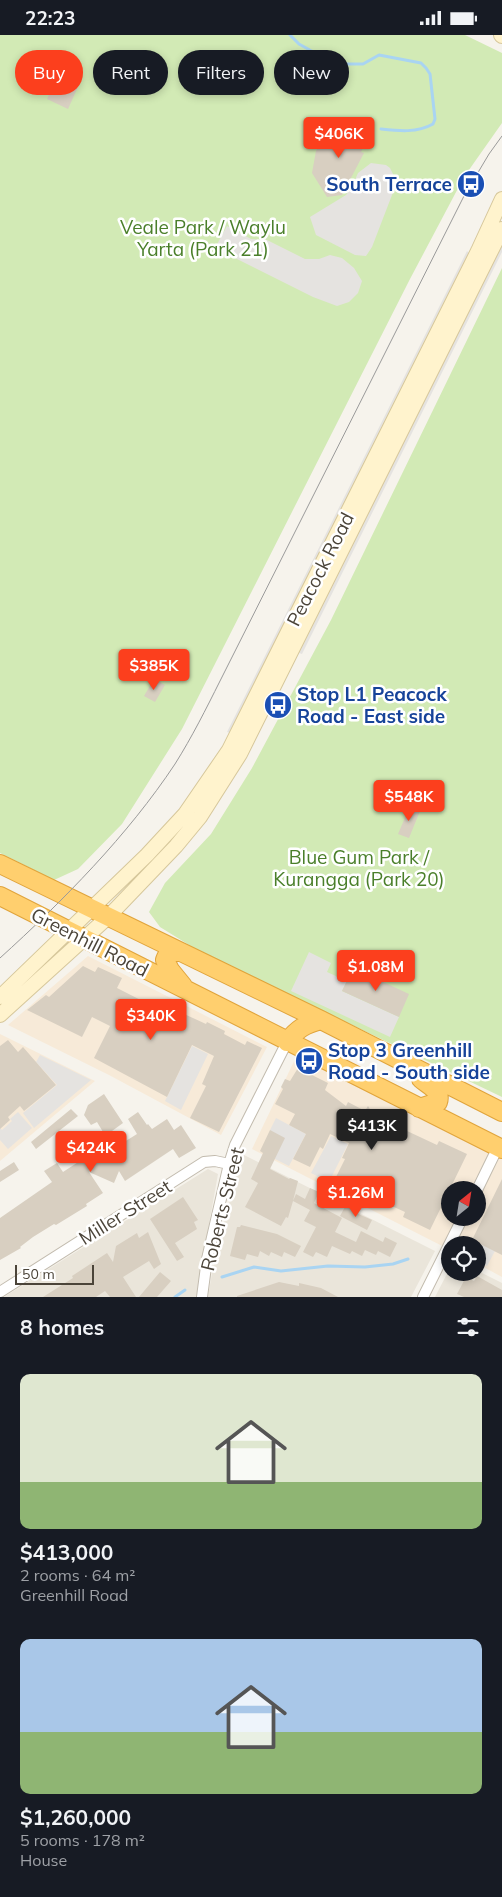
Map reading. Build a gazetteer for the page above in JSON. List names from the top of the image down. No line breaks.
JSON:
{"streets":{"highway":["Greenhill Road"],"main road":["Peacock Road"],"street":["Roberts Street","Miller Street"]},"crossings":[["Peacock Road","Greenhill Road"],["Greenhill Road","Roberts Street"],["Roberts Street","Miller Street"]],"parks":["Veale Park / Waylu Yarta (Park 21)","Blue Gum Park / Kurangga (Park 20)"],"places":{"bus stop":["South Terrace","Stop L1 Peacock Road - East side","Stop 3 Greenhill Road - South side"]},"scale_bar":"50 m","north":"top right","page":{"status":"22:23","chip":["Buy","Rent","Filters","New"],"price":["$406K","$385K","$548K","$1.08M","$340K","$413K","$424K","$1.26M"],"scale":"50 m","heading":"8 homes","list":[{"name":"$413,000","note":"2 rooms · 64 m² · Greenhill Road"},{"name":"$1,260,000","note":"5 rooms · 178 m² · House"}]}}
